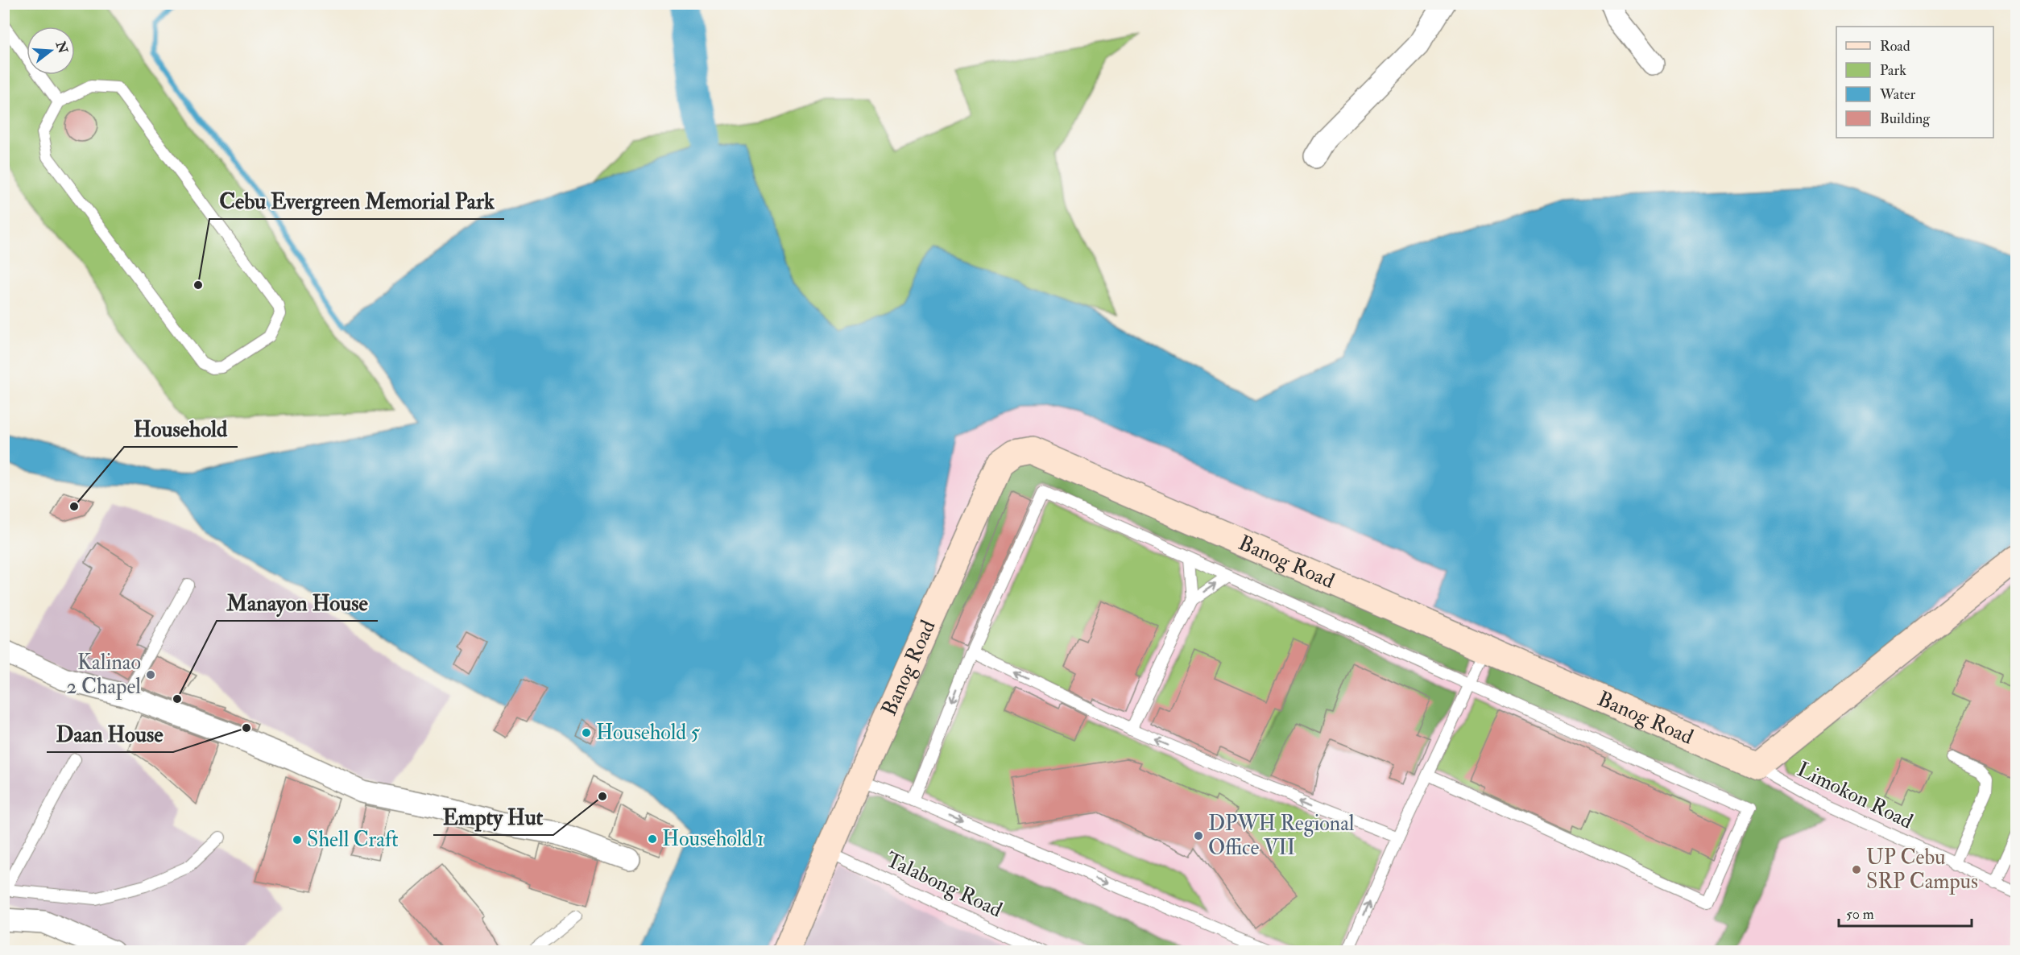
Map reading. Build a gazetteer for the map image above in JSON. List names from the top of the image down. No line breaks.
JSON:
{"streets":{"street":["Banog Road"],"lane":["Limokon Road","Talabong Road"]},"crossings":[["Banog Road","Limokon Road"],["Banog Road","Talabong Road"]],"places":["Cebu Evergreen Memorial Park","Household","Kalinao 2 Chapel","Manayon House","Daan House","Household 5","Empty Hut","DPWH Regional Office VII","Household 1","Shell Craft","UP Cebu SRP Campus"],"legend":["Road","Park","Water","Building"],"scale_bar":"50 m","north":"right"}
